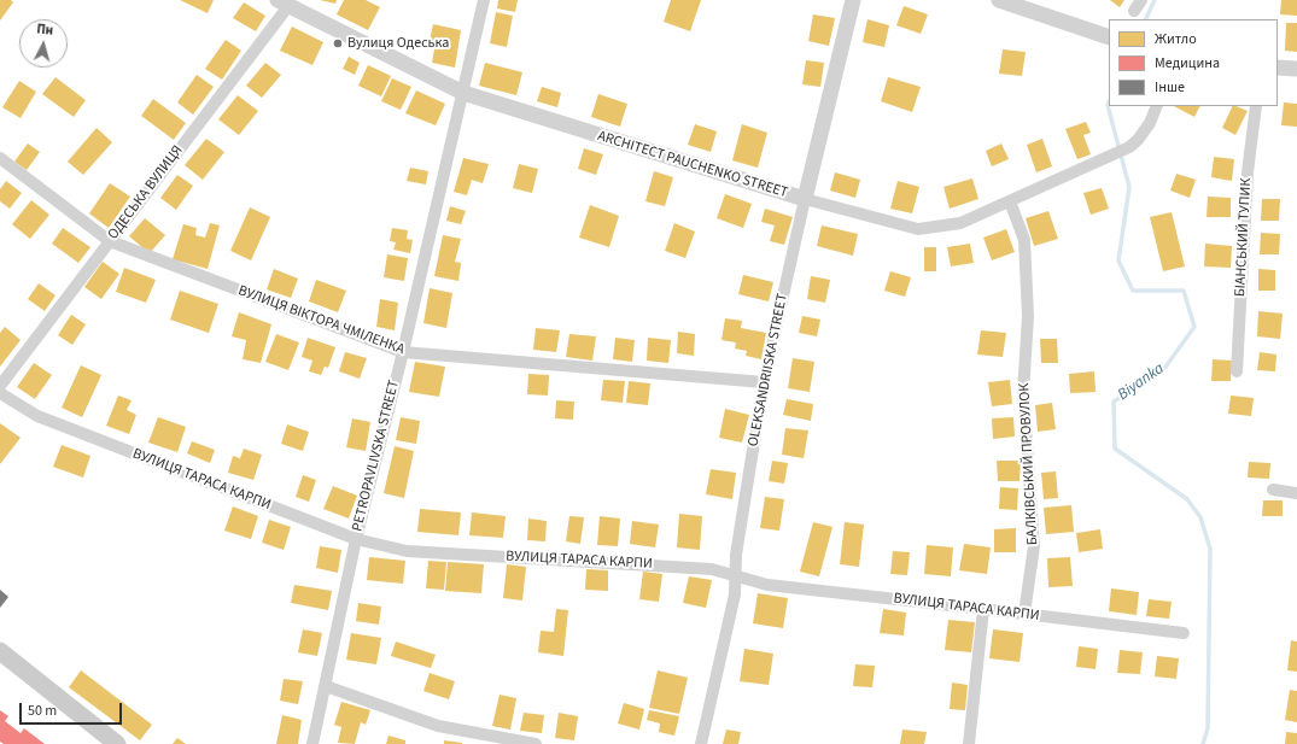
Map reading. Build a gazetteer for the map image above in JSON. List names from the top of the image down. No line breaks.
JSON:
{"streets":{"street":["ARCHITECT PAUCHENKO STREET","ОДЕСЬКА ВУЛИЦЯ","БІАНСЬКИЙ ТУПИК","ВУЛИЦЯ ВІКТОРА ЧМІЛЕНКА","OLEKSANDRIISKA STREET","PETROPAVLIVSKA STREET","БАЛКІВСЬКИЙ ПРОВУЛОК","ВУЛИЦЯ ТАРАСА КАРПИ"]},"crossings":[["ARCHITECT PAUCHENKO STREET","ОДЕСЬКА ВУЛИЦЯ"],["ARCHITECT PAUCHENKO STREET","OLEKSANDRIISKA STREET"],["ARCHITECT PAUCHENKO STREET","PETROPAVLIVSKA STREET"],["ARCHITECT PAUCHENKO STREET","БАЛКІВСЬКИЙ ПРОВУЛОК"],["ОДЕСЬКА ВУЛИЦЯ","ВУЛИЦЯ ВІКТОРА ЧМІЛЕНКА"],["ВУЛИЦЯ ВІКТОРА ЧМІЛЕНКА","OLEKSANDRIISKA STREET"],["ВУЛИЦЯ ВІКТОРА ЧМІЛЕНКА","PETROPAVLIVSKA STREET"],["OLEKSANDRIISKA STREET","ВУЛИЦЯ ТАРАСА КАРПИ"],["PETROPAVLIVSKA STREET","ВУЛИЦЯ ТАРАСА КАРПИ"],["БАЛКІВСЬКИЙ ПРОВУЛОК","ВУЛИЦЯ ТАРАСА КАРПИ"]],"water":["Biyanka"],"places":["Вулиця Одеська"],"legend":["Житло","Медицина","Інше"],"scale_bar":"50 m","north":"top"}
